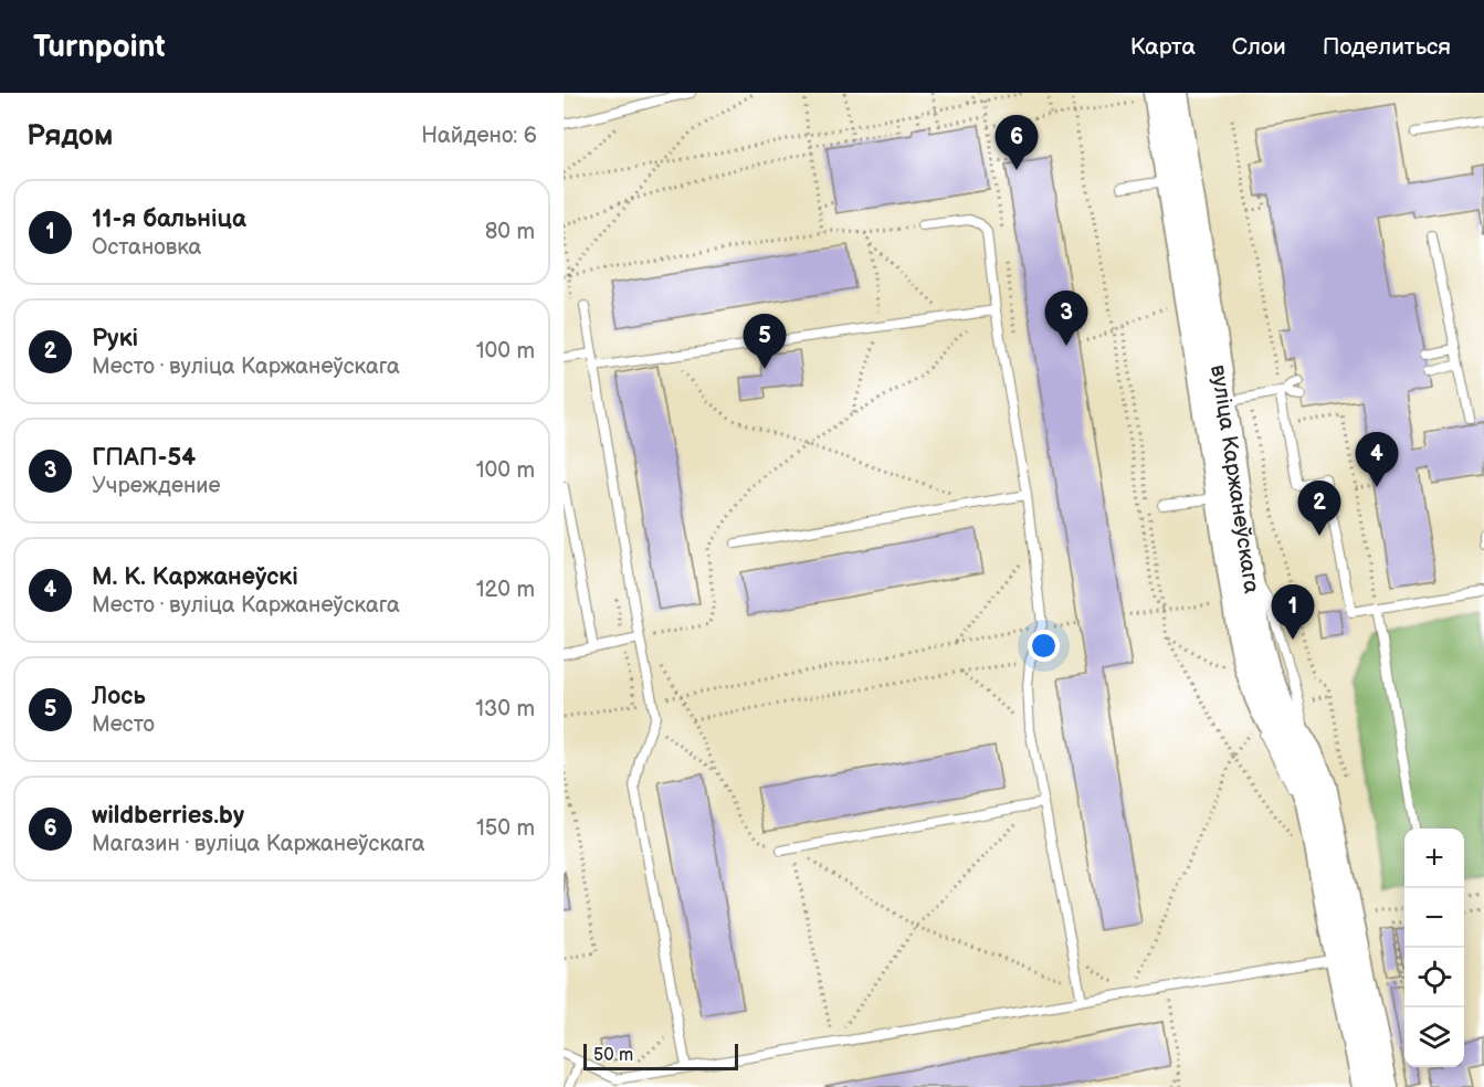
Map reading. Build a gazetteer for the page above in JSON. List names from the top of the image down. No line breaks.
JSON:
{"streets":{"street":["вуліца Каржанеўскага"]},"scale_bar":"50 m","page":{"header":"Turnpoint","nav":["Карта","Слои","Поделиться"],"heading":["Рядом","Найдено: 6"],"pins":["6","3","5","4","2","1"],"list":[{"mark":"1","name":"11-я бальніца","note":"Остановка","value":"80 m"},{"mark":"2","name":"Рукі","note":"Место · вуліца Каржанеўскага","value":"100 m"},{"mark":"3","name":"ГПАП-54","note":"Учреждение","value":"100 m"},{"mark":"4","name":"М. К. Каржанеўскі","note":"Место · вуліца Каржанеўскага","value":"120 m"},{"mark":"5","name":"Лось","note":"Место","value":"130 m"},{"mark":"6","name":"wildberries.by","note":"Магазин · вуліца Каржанеўскага","value":"150 m"}],"map_buttons":["+","−"],"scale":"50 m"}}
